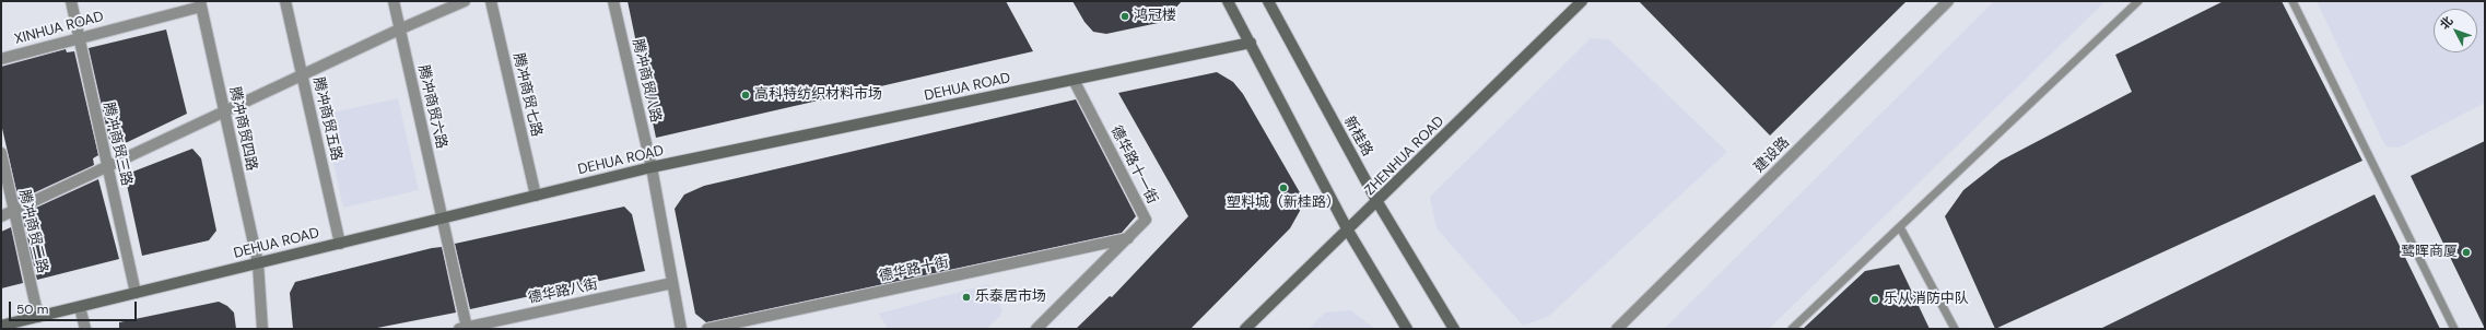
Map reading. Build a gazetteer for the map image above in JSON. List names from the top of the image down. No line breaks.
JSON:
{"streets":{"street":["XINHUA ROAD","腾冲商贸八路","DEHUA ROAD","腾冲商贸七路","腾冲商贸六路","腾冲商贸五路","腾冲商贸四路","新桂路","腾冲商贸三路","建设路","ZHENHUA ROAD","德华路十一街","腾冲商贸二路","德华路十街","德华路八街"]},"crossings":[["XINHUA ROAD","腾冲商贸四路"],["XINHUA ROAD","腾冲商贸三路"],["腾冲商贸八路","DEHUA ROAD"],["腾冲商贸八路","德华路八街"],["DEHUA ROAD","腾冲商贸七路"],["DEHUA ROAD","腾冲商贸六路"],["DEHUA ROAD","腾冲商贸五路"],["DEHUA ROAD","腾冲商贸四路"],["DEHUA ROAD","腾冲商贸三路"],["DEHUA ROAD","德华路十一街"],["DEHUA ROAD","腾冲商贸二路"],["腾冲商贸六路","德华路八街"],["新桂路","ZHENHUA ROAD"],["德华路十一街","德华路十街"]],"places":["鸿冠楼","高科特纺织材料市场","塑料城（新桂路）","鹭晖商厦","乐泰居市场","乐从消防中队"],"scale_bar":"50 m","north":"top left"}
